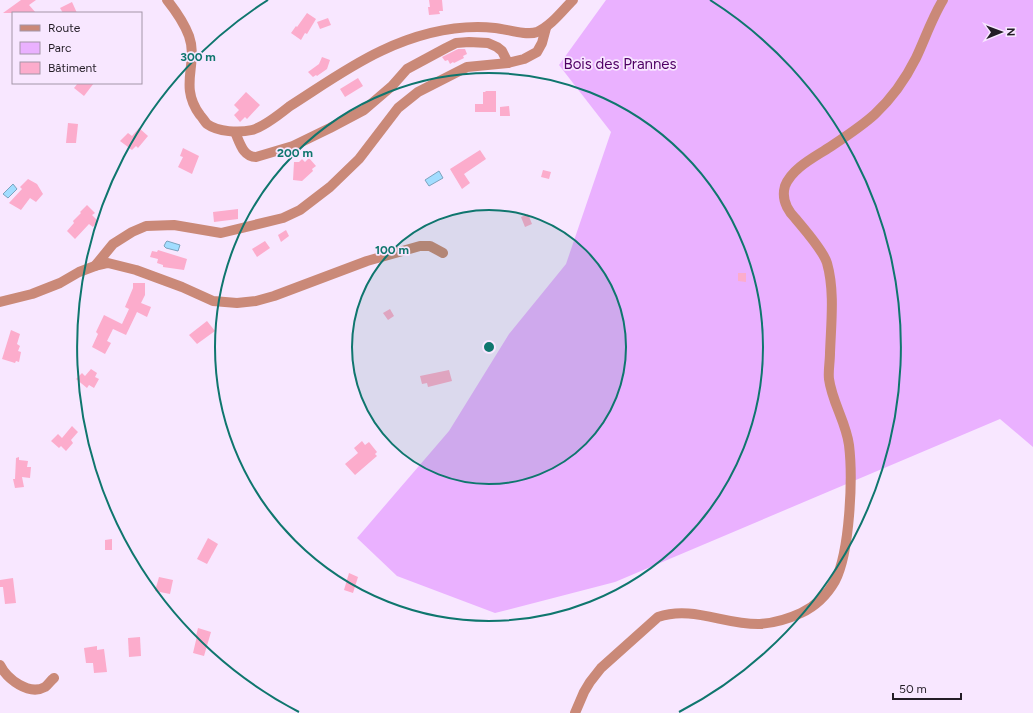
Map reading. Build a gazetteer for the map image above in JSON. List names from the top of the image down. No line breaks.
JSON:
{"parks":["Bois des Prannes"],"legend":["Route","Parc","Bâtiment"],"scale_bar":"50 m","north":"right","rings":["300 m","200 m","100 m"]}
